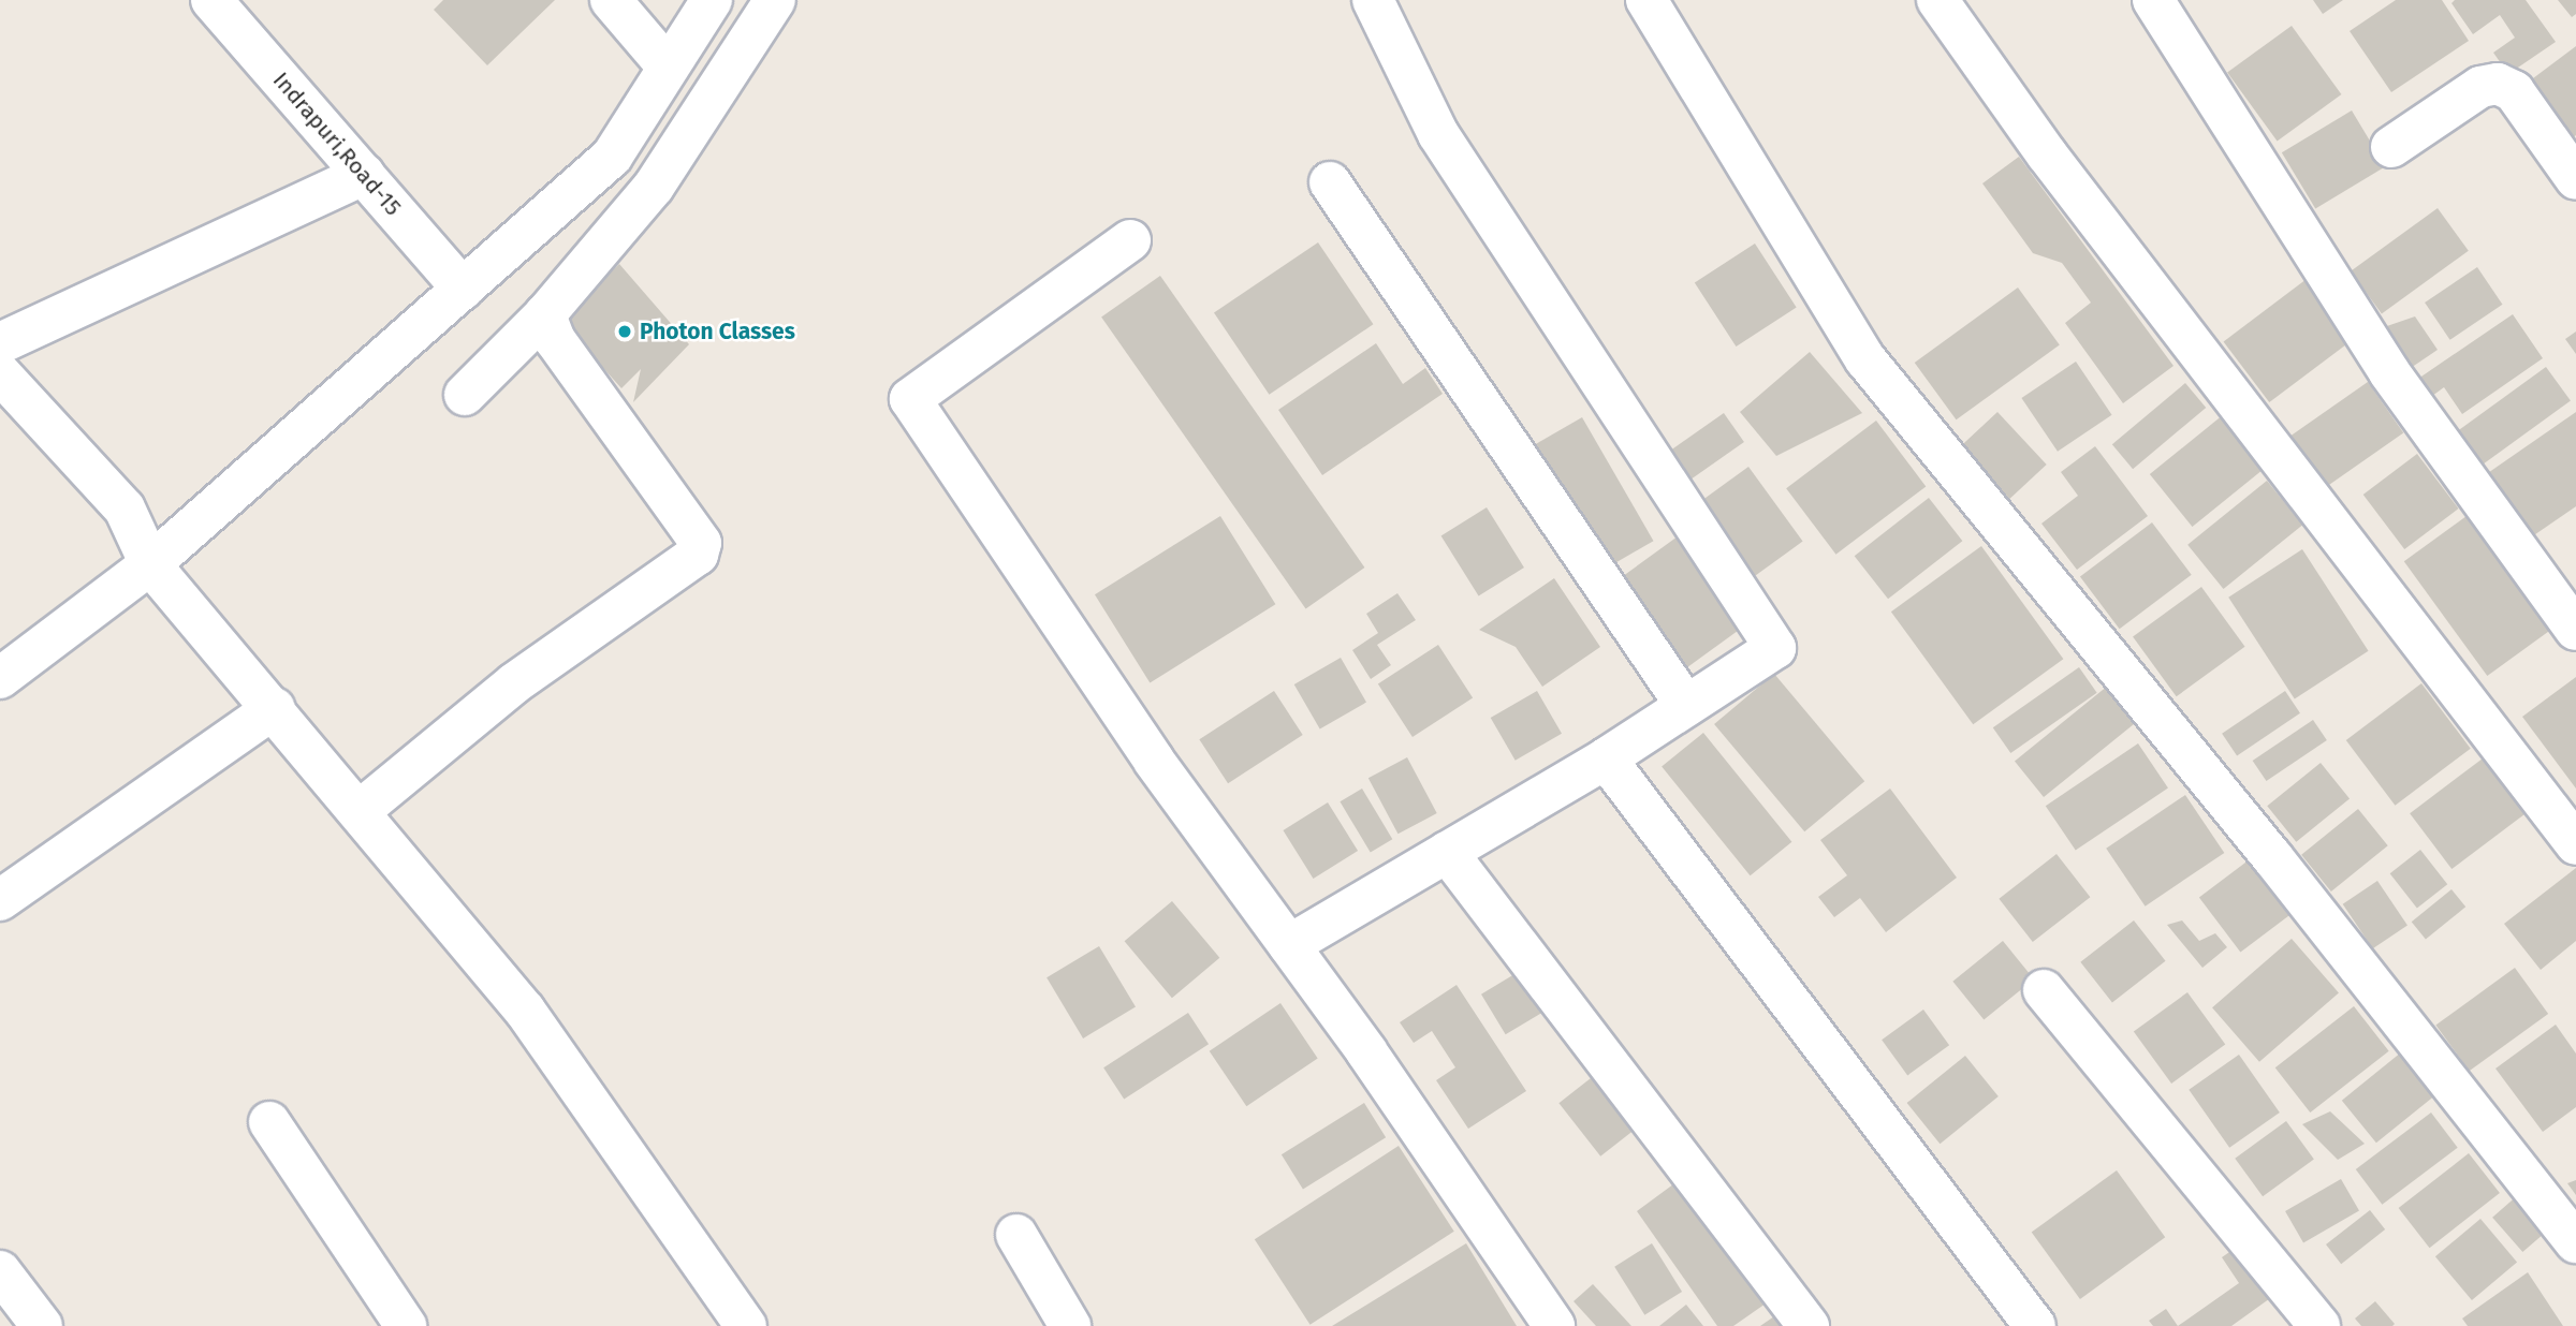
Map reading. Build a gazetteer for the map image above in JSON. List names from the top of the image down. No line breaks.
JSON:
{"streets":{"street":["Indrapuri,Road-15"]},"places":["Photon Classes"]}
